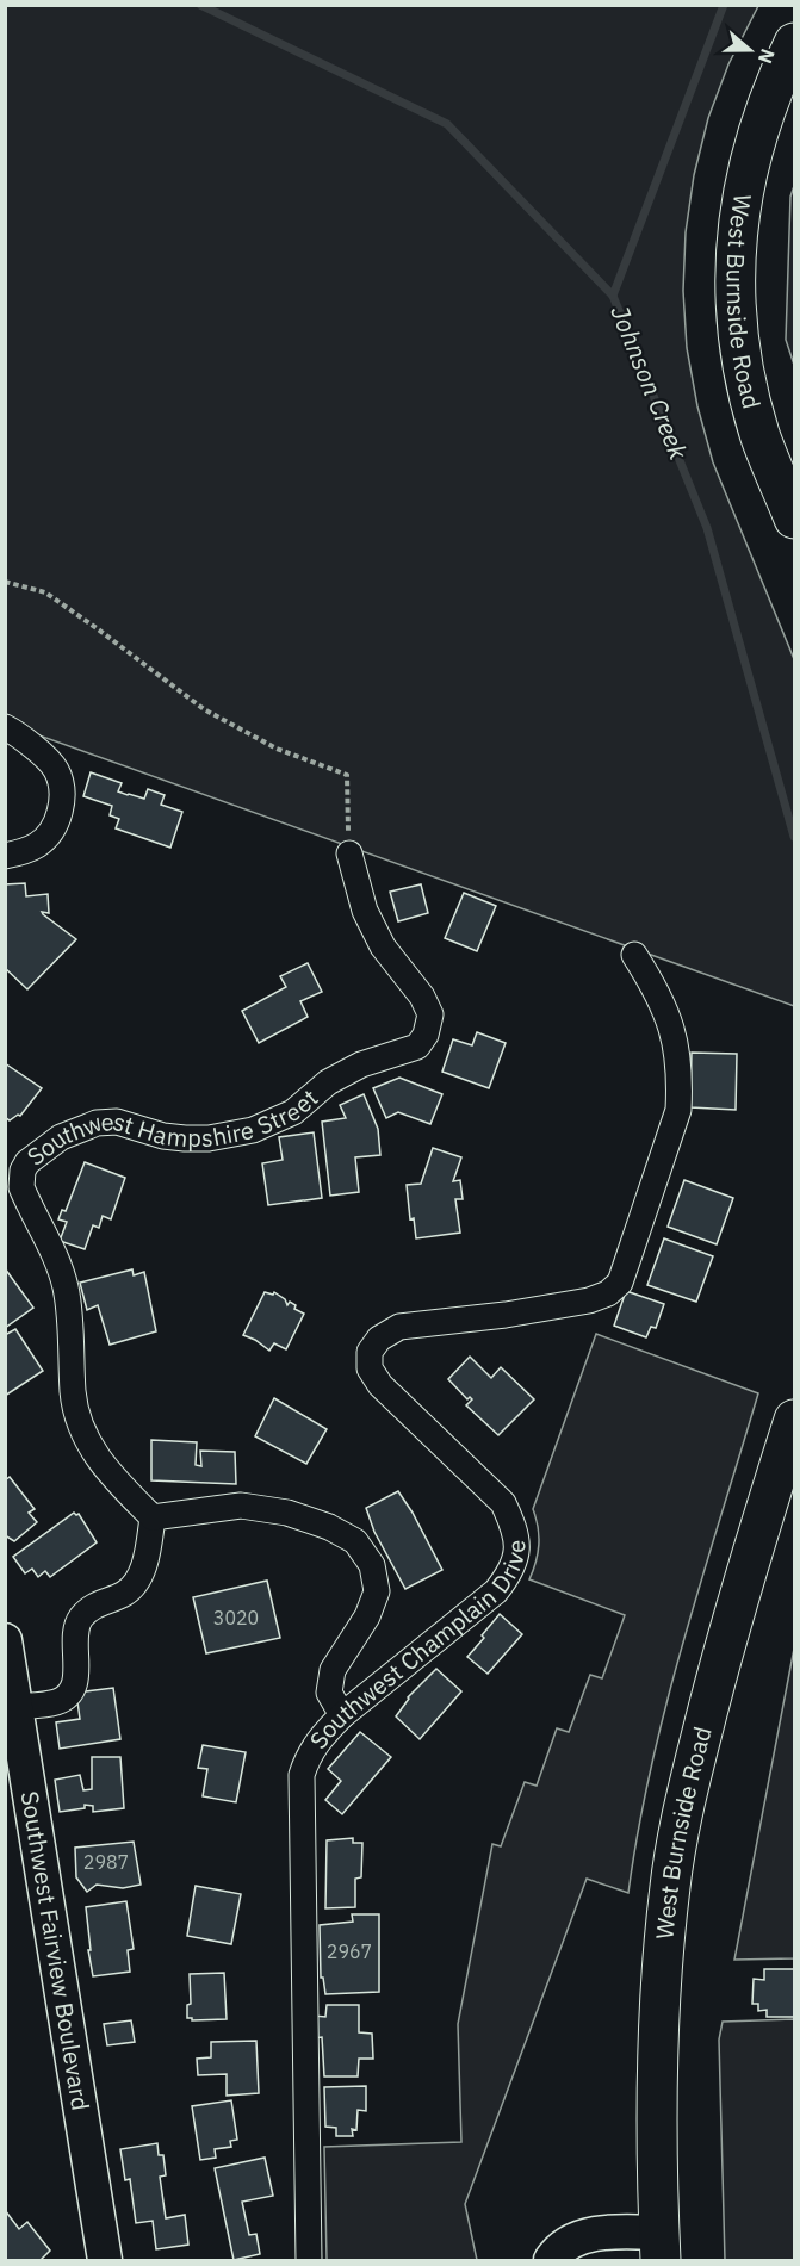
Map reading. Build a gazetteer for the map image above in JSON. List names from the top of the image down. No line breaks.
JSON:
{"streets":{"main road":["West Burnside Road"],"street":["Southwest Hampshire Street","Southwest Champlain Drive","Southwest Fairview Boulevard"]},"water":["Johnson Creek"],"house_numbers":["3020","2987","2967"],"north":"right"}
